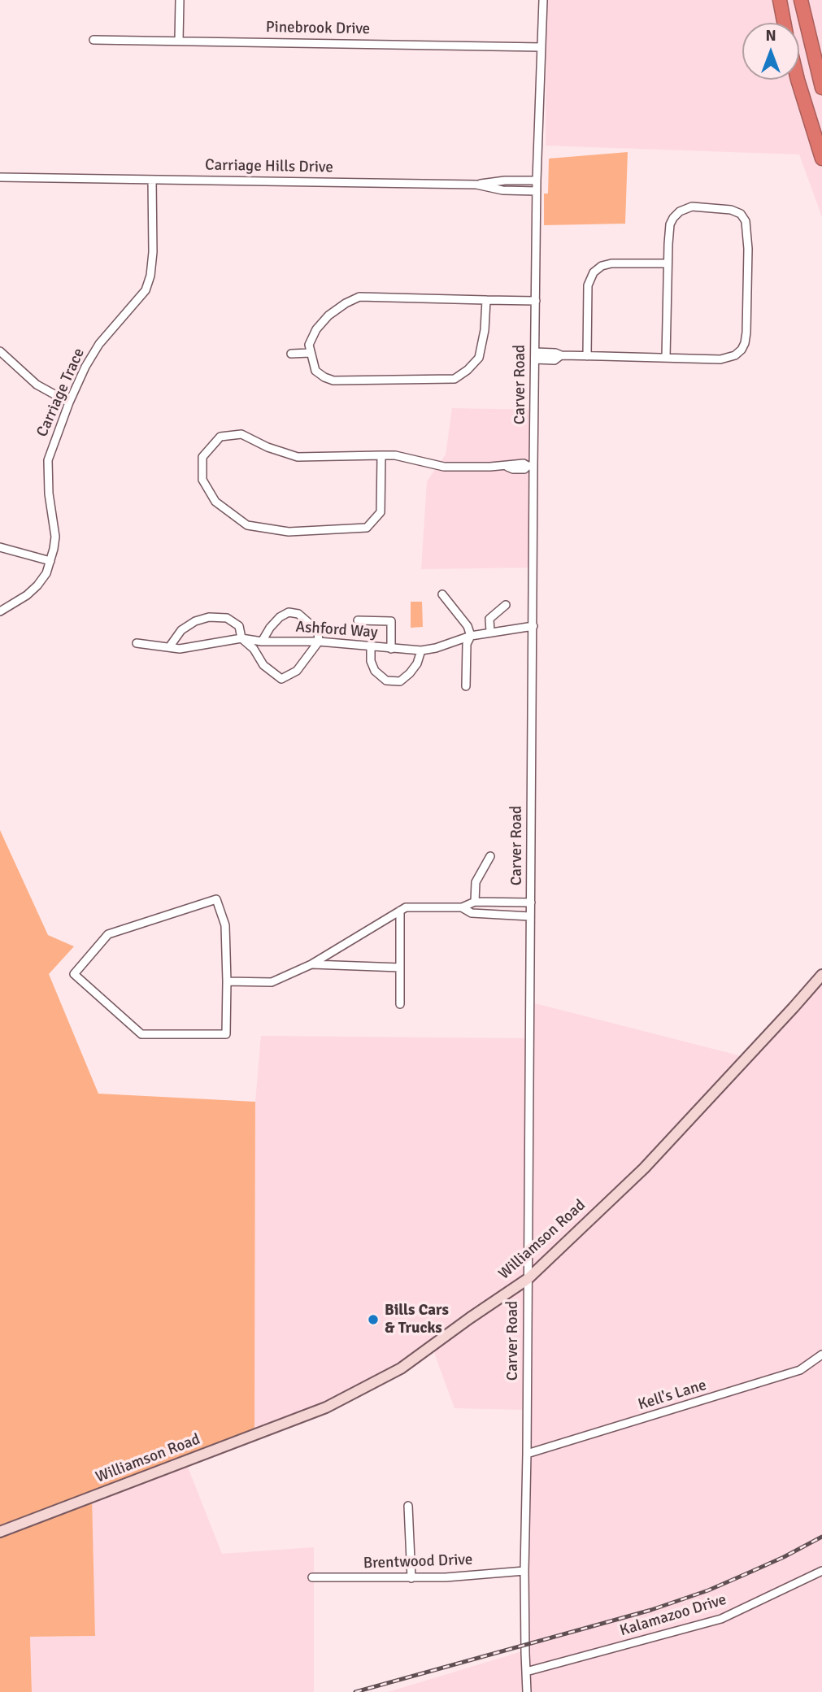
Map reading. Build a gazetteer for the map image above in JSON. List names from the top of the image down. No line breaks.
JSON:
{"streets":{"main road":["Williamson Road"],"street":["Pinebrook Drive","Carriage Hills Drive","Carver Road","Carriage Trace","Ashford Way","Kell's Lane","Brentwood Drive","Kalamazoo Drive"]},"crossings":[["Pinebrook Drive","Carver Road"],["Carriage Hills Drive","Carver Road"],["Carriage Hills Drive","Carriage Trace"],["Carver Road","Ashford Way"],["Carver Road","Williamson Road"],["Carver Road","Kell's Lane"],["Carver Road","Brentwood Drive"],["Carver Road","Kalamazoo Drive"]],"places":["Bills Cars & Trucks"],"north":"top"}
